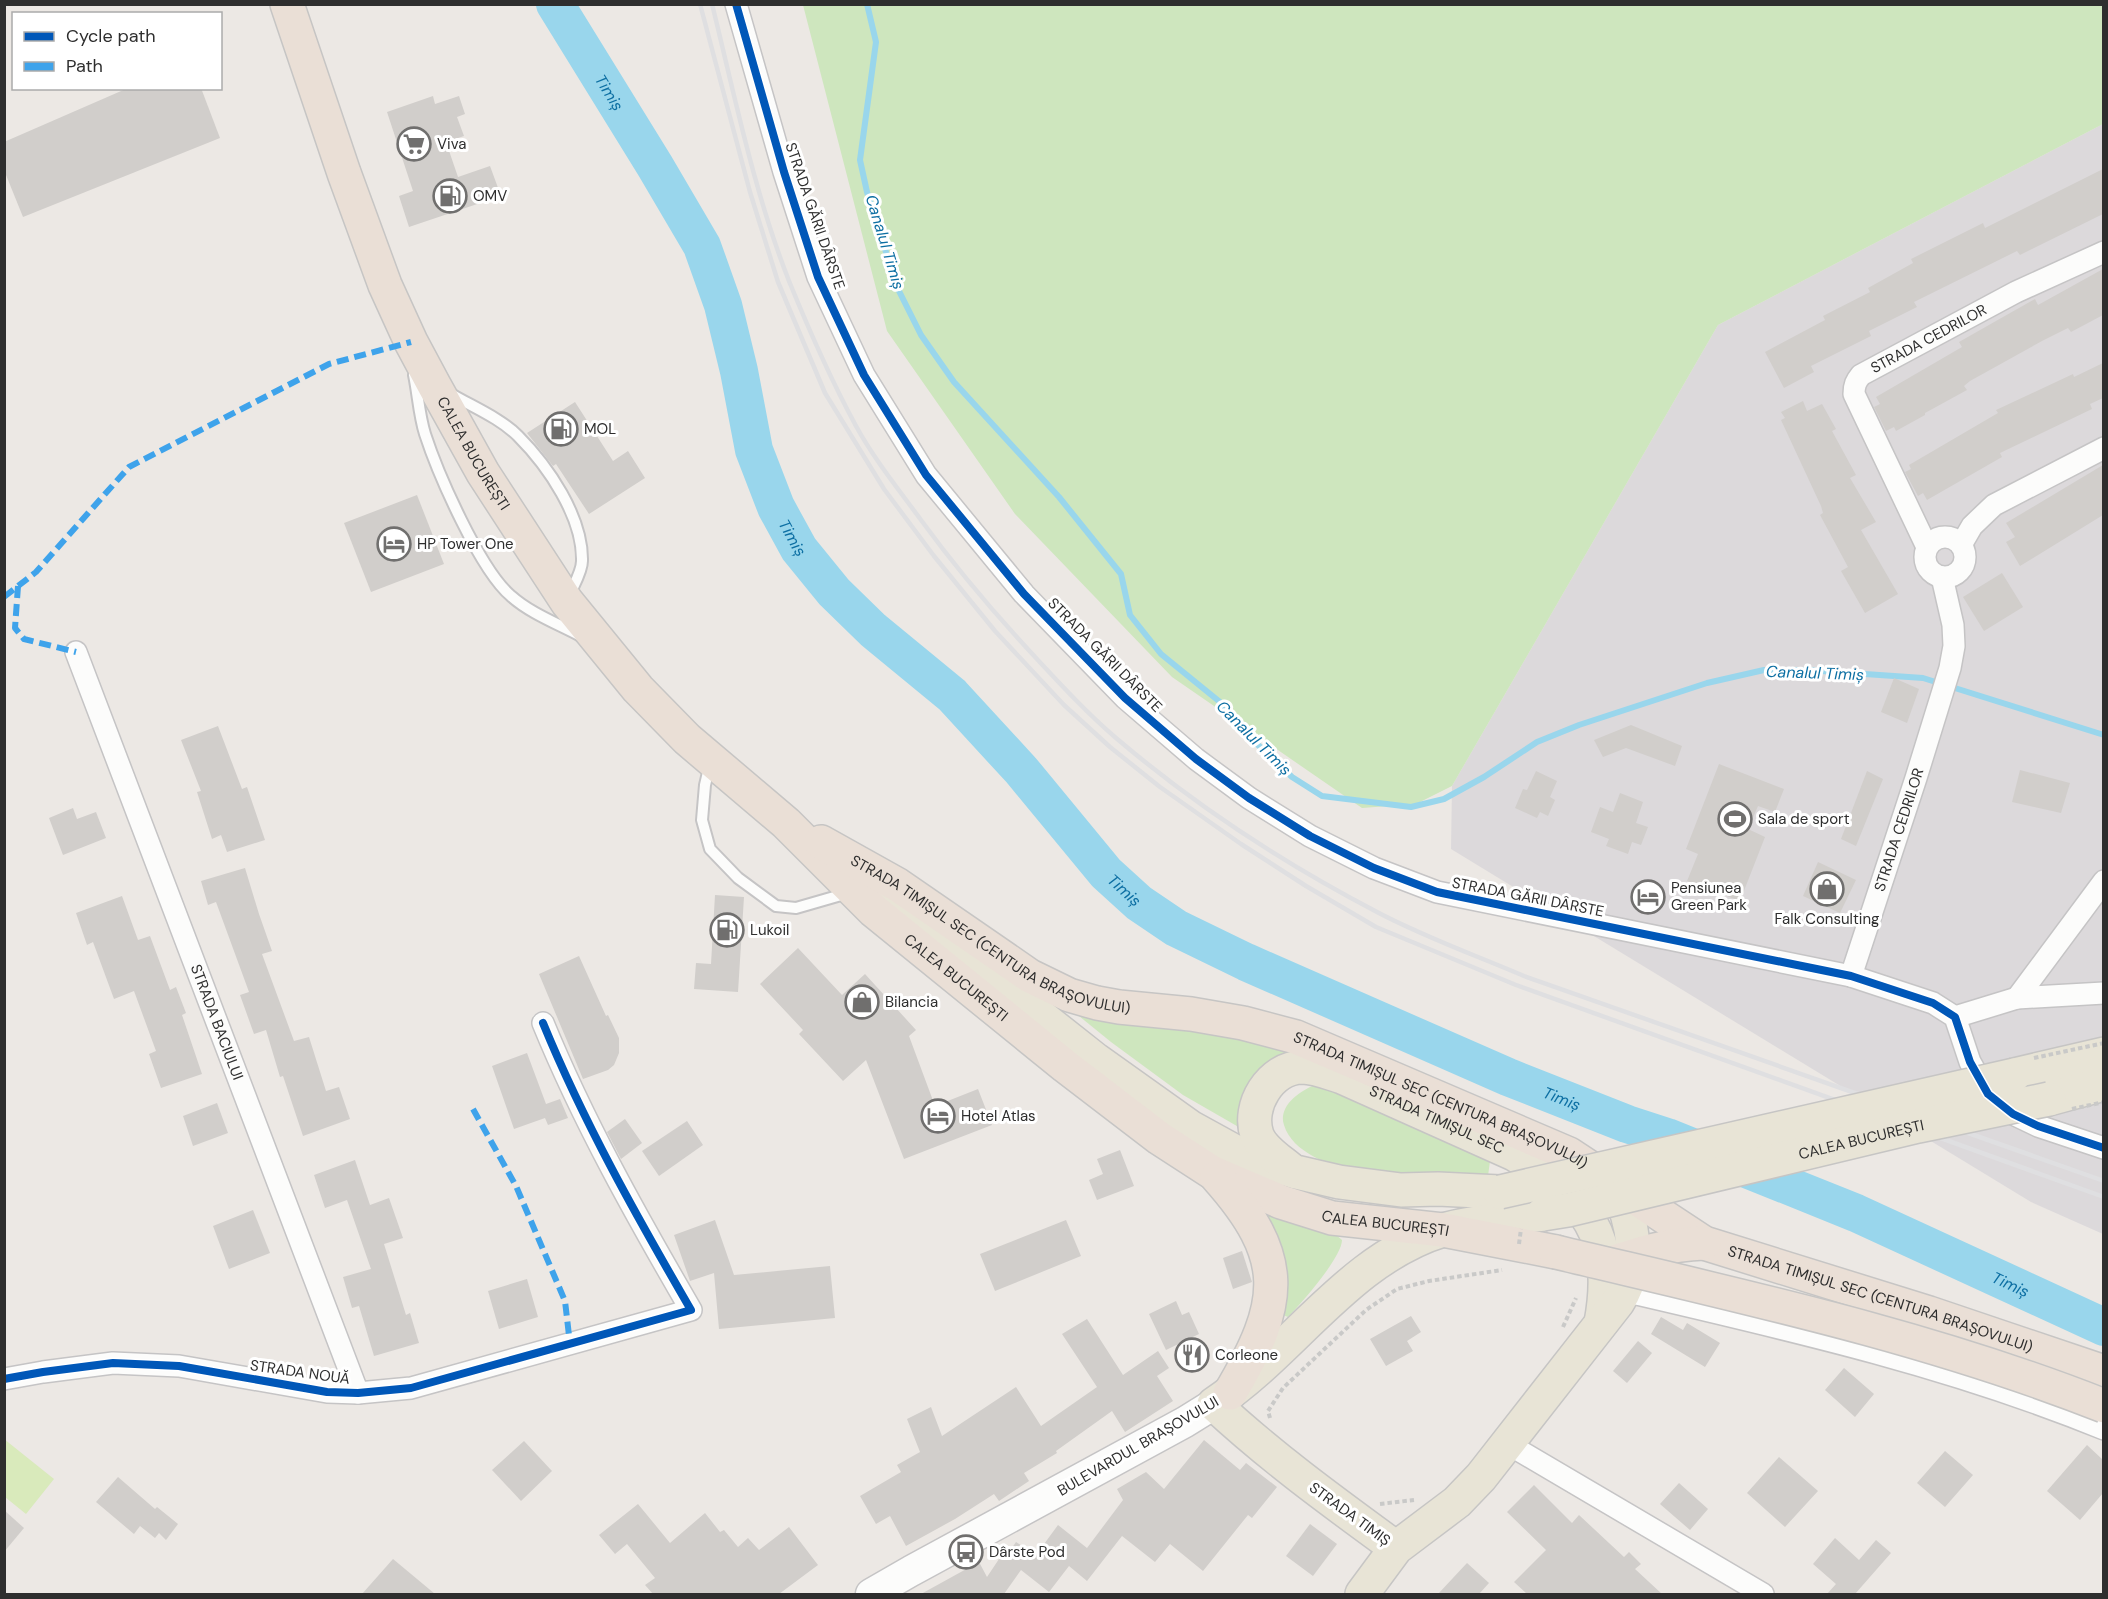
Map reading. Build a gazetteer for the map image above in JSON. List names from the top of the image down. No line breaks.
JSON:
{"streets":{"highway":["CALEA BUCUREȘTI","STRADA TIMIȘUL SEC (CENTURA BRAȘOVULUI)"],"main road":["STRADA TIMIȘUL SEC","BULEVARDUL BRAȘOVULUI","STRADA TIMIȘ"],"street":["STRADA GĂRII DÂRSTE","STRADA CEDRILOR","STRADA BACIULUI","STRADA NOUĂ"]},"crossings":[["STRADA GĂRII DÂRSTE","STRADA CEDRILOR"],["CALEA BUCUREȘTI","STRADA TIMIȘUL SEC (CENTURA BRAȘOVULUI)"],["CALEA BUCUREȘTI","STRADA TIMIȘUL SEC"],["CALEA BUCUREȘTI","BULEVARDUL BRAȘOVULUI"],["STRADA TIMIȘUL SEC (CENTURA BRAȘOVULUI)","BULEVARDUL BRAȘOVULUI"],["STRADA BACIULUI","STRADA NOUĂ"],["STRADA TIMIȘUL SEC","STRADA TIMIȘ"],["BULEVARDUL BRAȘOVULUI","STRADA TIMIȘ"]],"water":["Timiș","Canalul Timiș"],"places":{"supermarket":["Viva"],"fuel station":["OMV","MOL","Lukoil"],"hotel":["HP Tower One","Pensiunea Green Park","Hotel Atlas"],"sports":["Sala de sport"],"shop":["Falk Consulting","Bilancia"],"restaurant":["Corleone"],"bus stop":["Dârste Pod"]},"legend":["Cycle path","Path"]}
